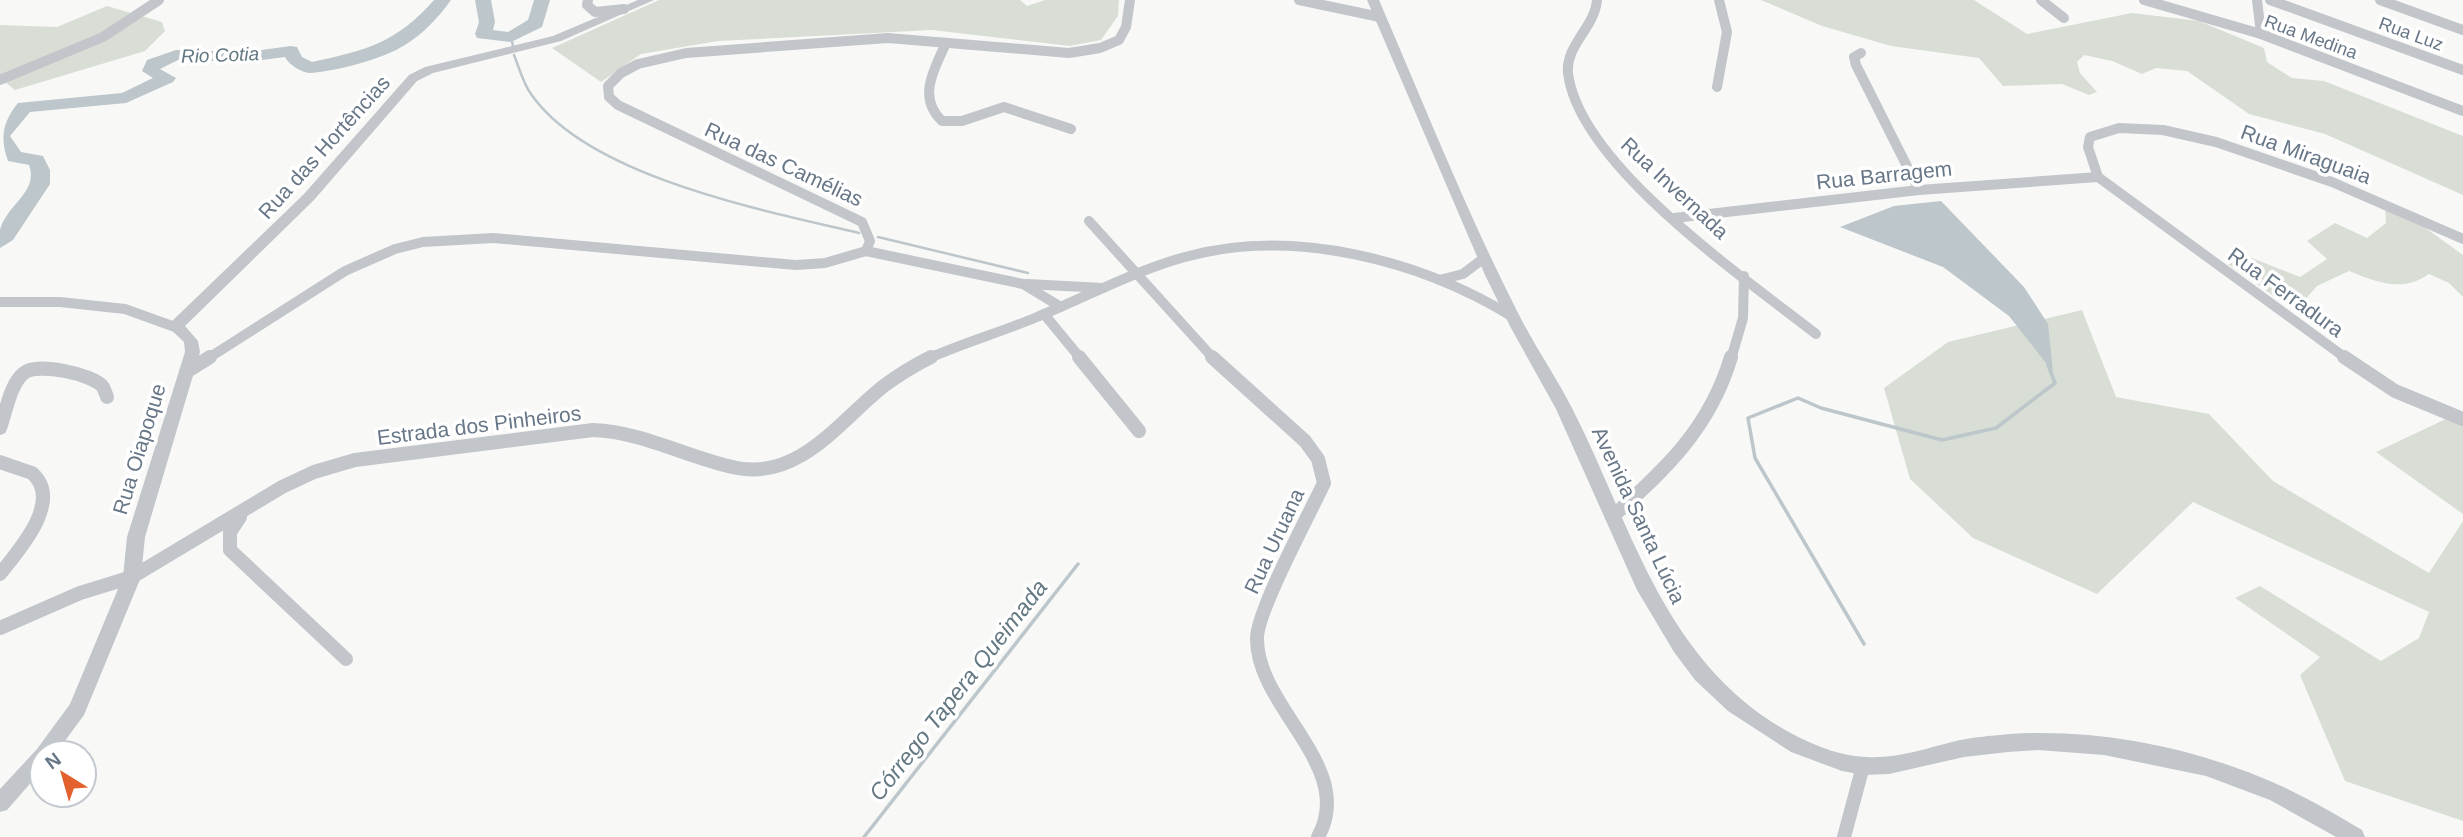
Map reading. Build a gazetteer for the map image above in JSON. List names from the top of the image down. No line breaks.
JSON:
{"streets":{"street":["Rua Luz","Rua Medina","Rua das Hortências","Rua Miraguaia","Rua das Camélias","Rua Barragem","Rua Invernada","Rua Ferradura","Estrada dos Pinheiros","Rua Oiapoque","Avenida Santa Lúcia","Rua Uruana"]},"crossings":[["Rua das Hortências","Rua Oiapoque"],["Rua Miraguaia","Rua Barragem"],["Rua Miraguaia","Rua Ferradura"],["Rua Barragem","Rua Invernada"],["Rua Barragem","Rua Ferradura"],["Estrada dos Pinheiros","Rua Oiapoque"],["Estrada dos Pinheiros","Avenida Santa Lúcia"],["Estrada dos Pinheiros","Rua Uruana"]],"water":["Rio Cotia","Córrego Tapera Queimada"],"north":"top left"}
